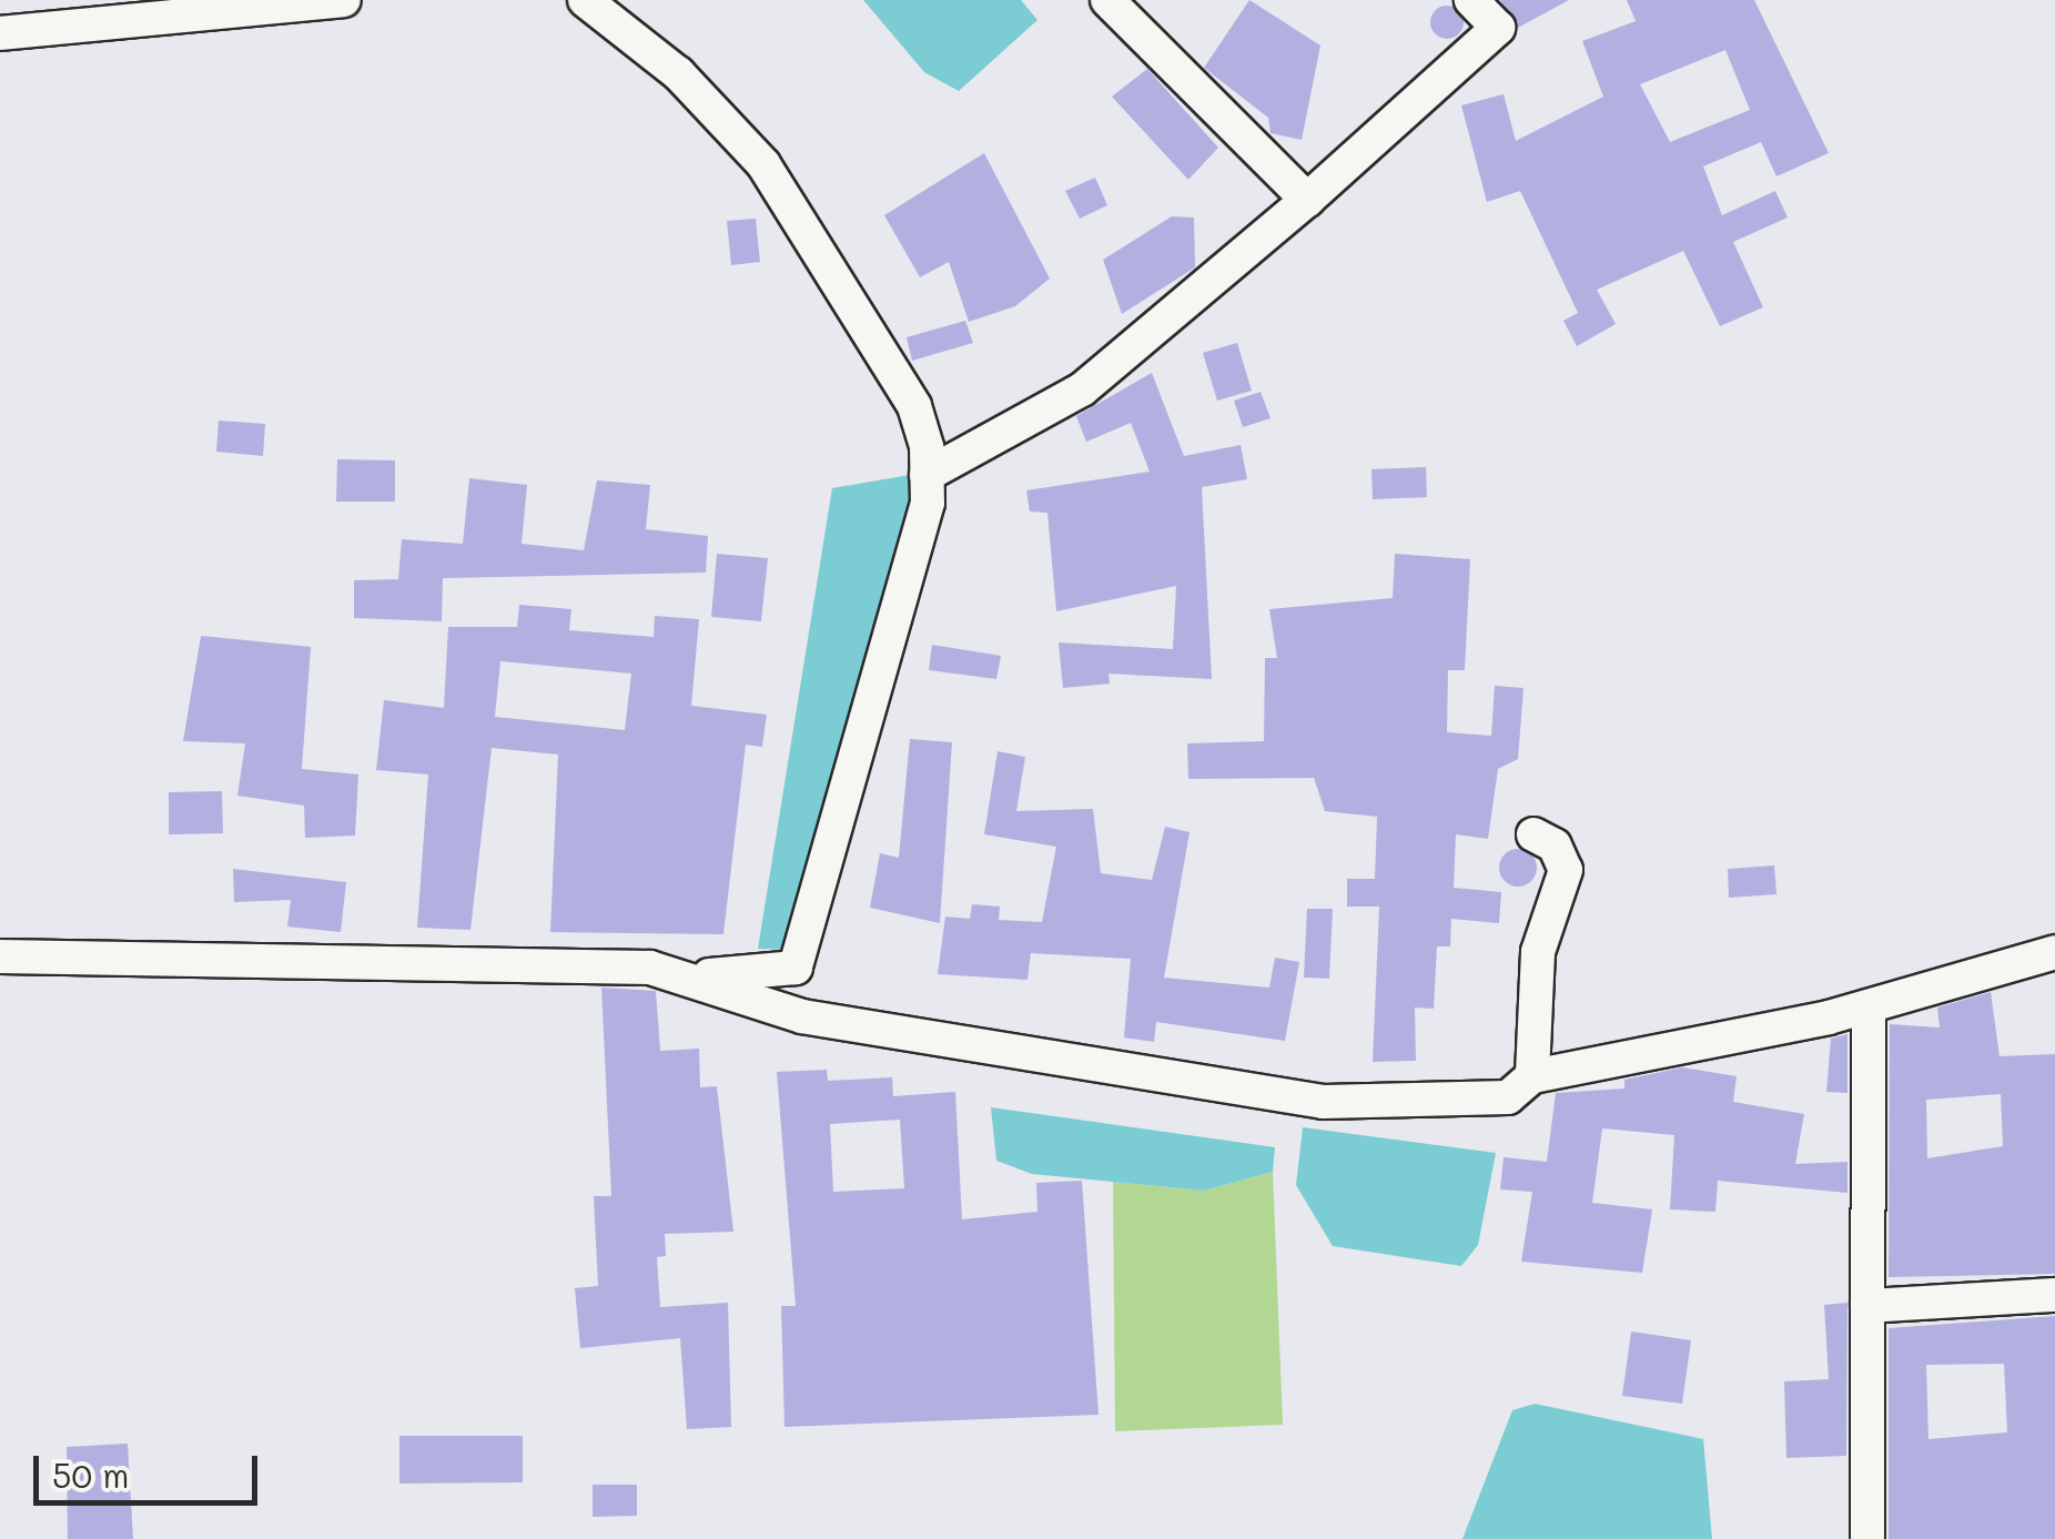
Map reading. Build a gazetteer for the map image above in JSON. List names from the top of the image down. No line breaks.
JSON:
{"scale_bar":"50 m"}
